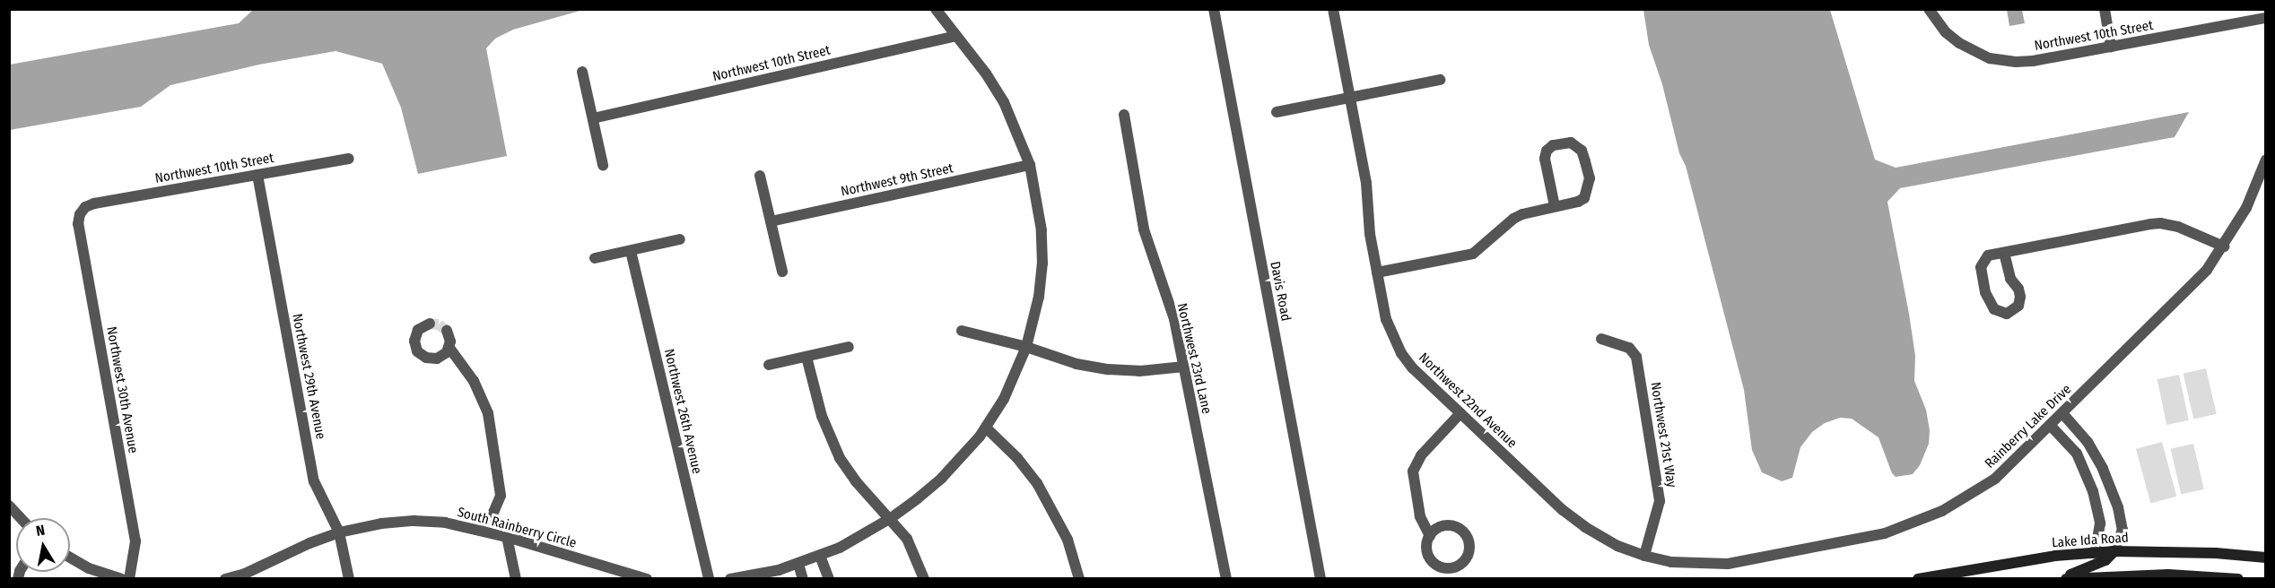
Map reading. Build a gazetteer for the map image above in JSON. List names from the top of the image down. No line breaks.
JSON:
{"streets":{"street":["Northwest 10th Street","Northwest 9th Street","Davis Road","Northwest 23rd Lane","Northwest 29th Avenue","Northwest 30th Avenue","Northwest 22nd Avenue","Northwest 26th Avenue","Rainberry Lake Drive","Northwest 21st Way","South Rainberry Circle","Lake Ida Road"]},"crossings":[["Northwest 10th Street","Northwest 29th Avenue"],["Northwest 10th Street","Northwest 30th Avenue"],["Northwest 29th Avenue","South Rainberry Circle"],["Northwest 22nd Avenue","Rainberry Lake Drive"],["Northwest 22nd Avenue","Northwest 21st Way"],["Rainberry Lake Drive","Northwest 21st Way"]],"north":"top"}
